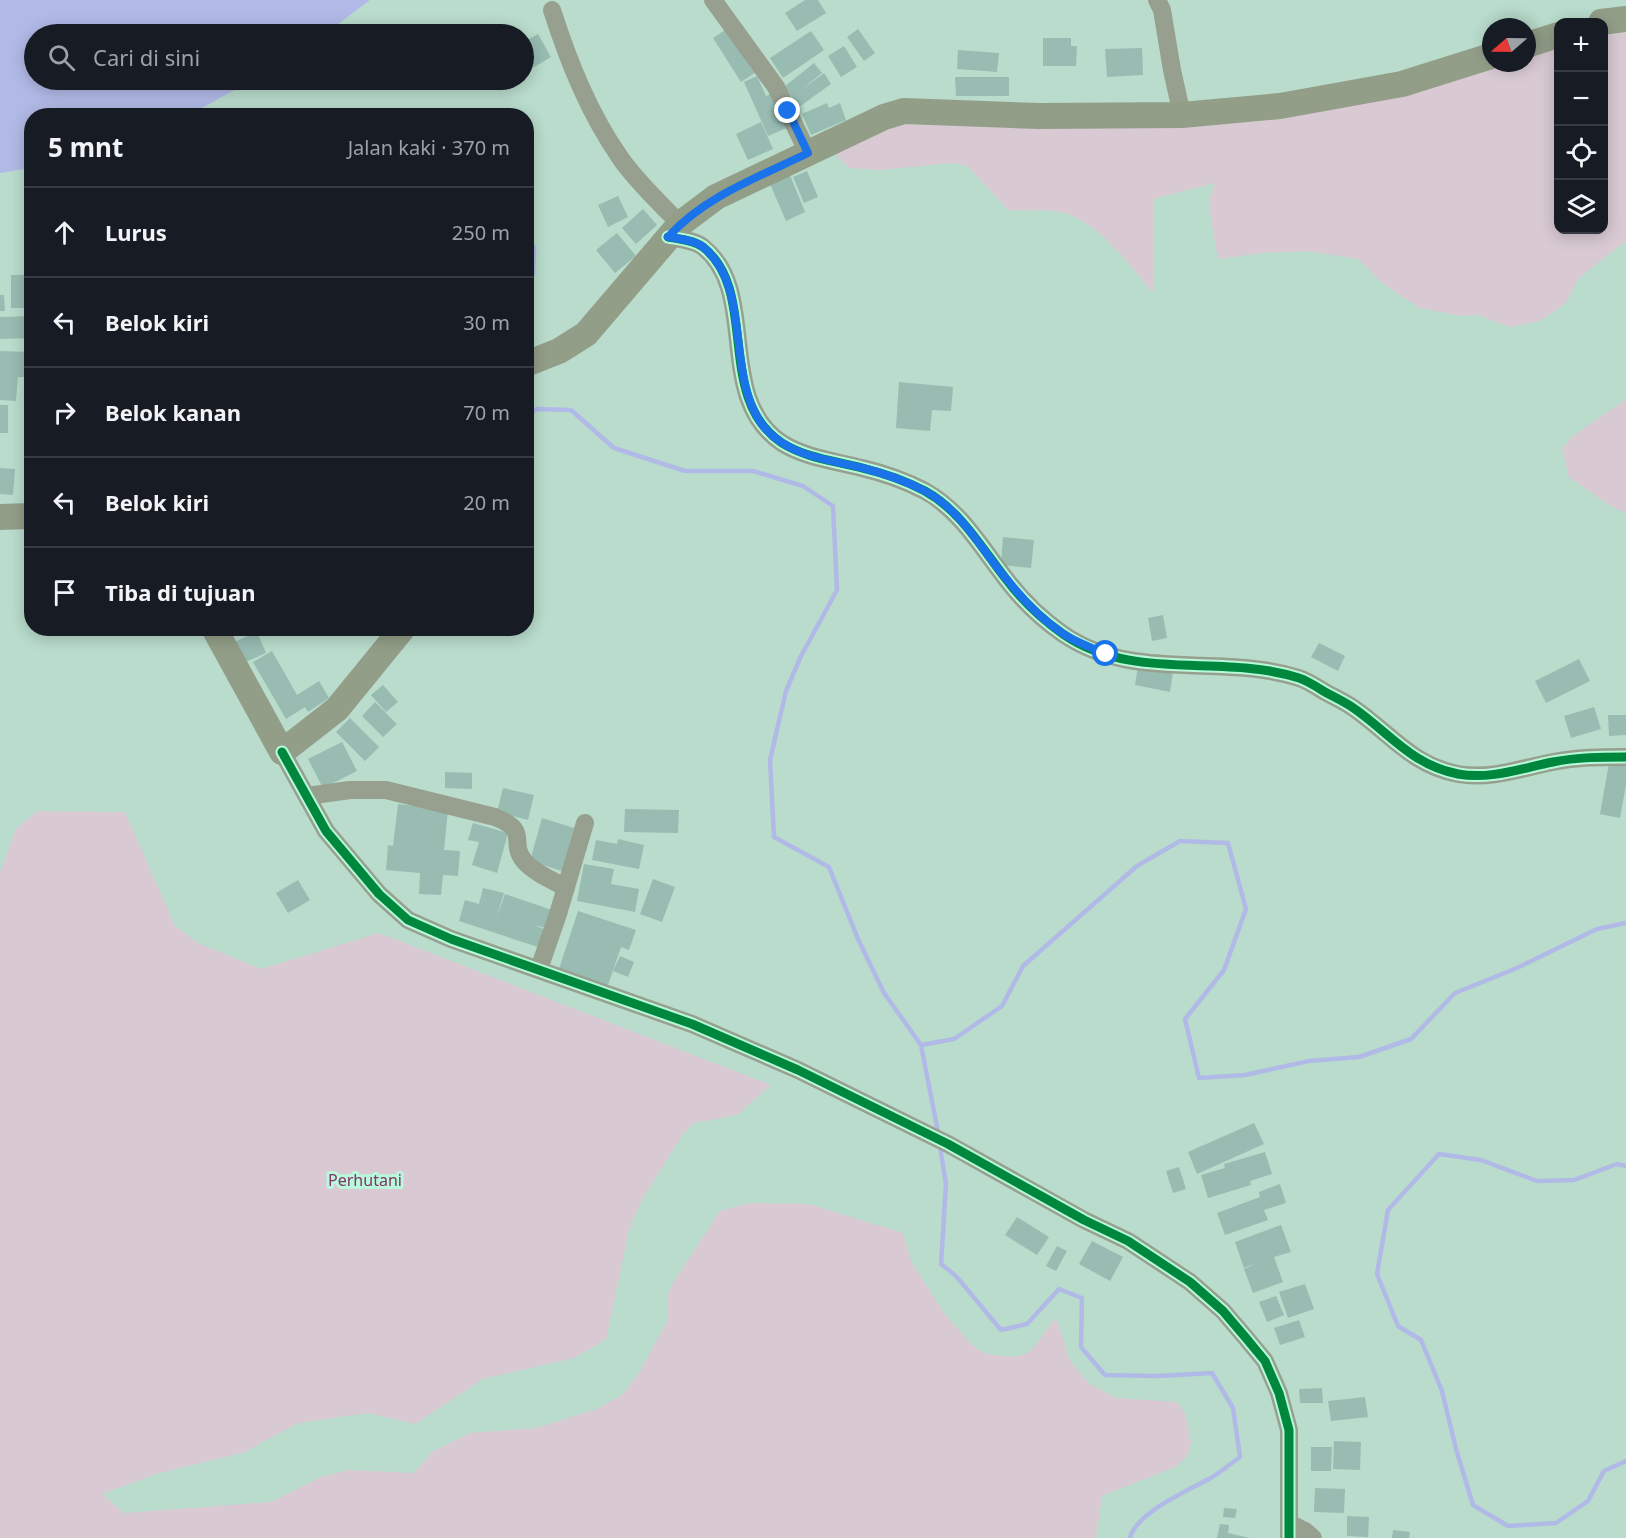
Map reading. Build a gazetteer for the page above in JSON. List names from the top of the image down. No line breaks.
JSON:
{"parks":["Perhutani"],"north":"left","page":{"map_buttons":["+","−"],"search":"Cari di sini","heading":["5 mnt","Jalan kaki · 370 m"],"list":[["Lurus","250 m"],["Belok kiri","30 m"],["Belok kanan","70 m"],["Belok kiri","20 m"],"Tiba di tujuan"]}}
